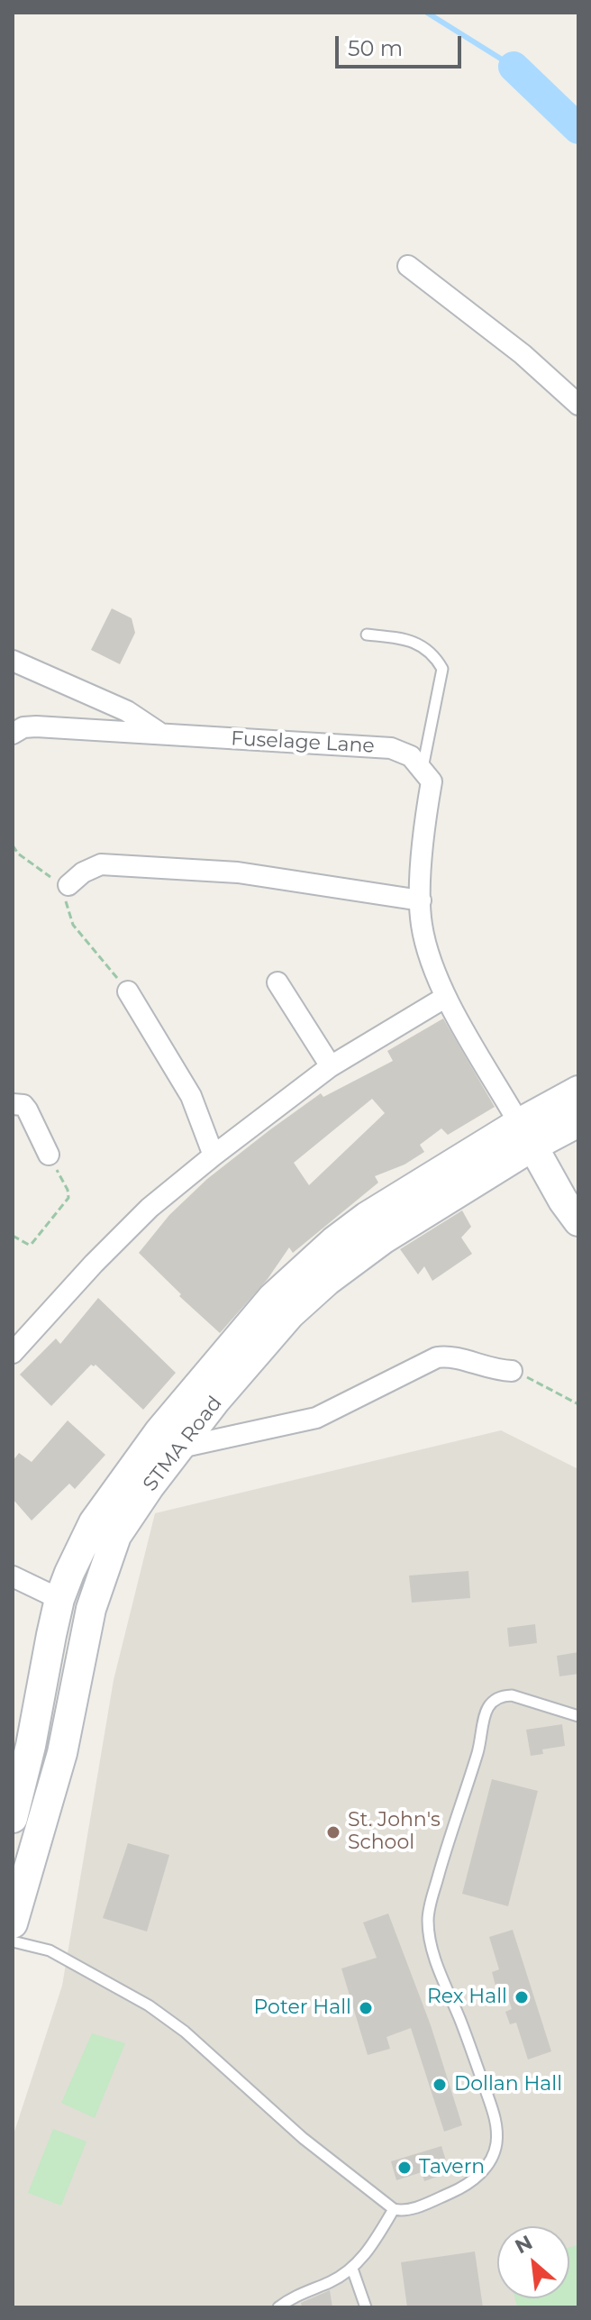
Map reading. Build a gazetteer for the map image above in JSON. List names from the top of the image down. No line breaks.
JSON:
{"streets":{"main road":["STMA Road"],"street":["Fuselage Lane"]},"places":["St. John's School","Rex Hall","Poter Hall","Dollan Hall","Tavern"],"scale_bar":"50 m","north":"top left"}
